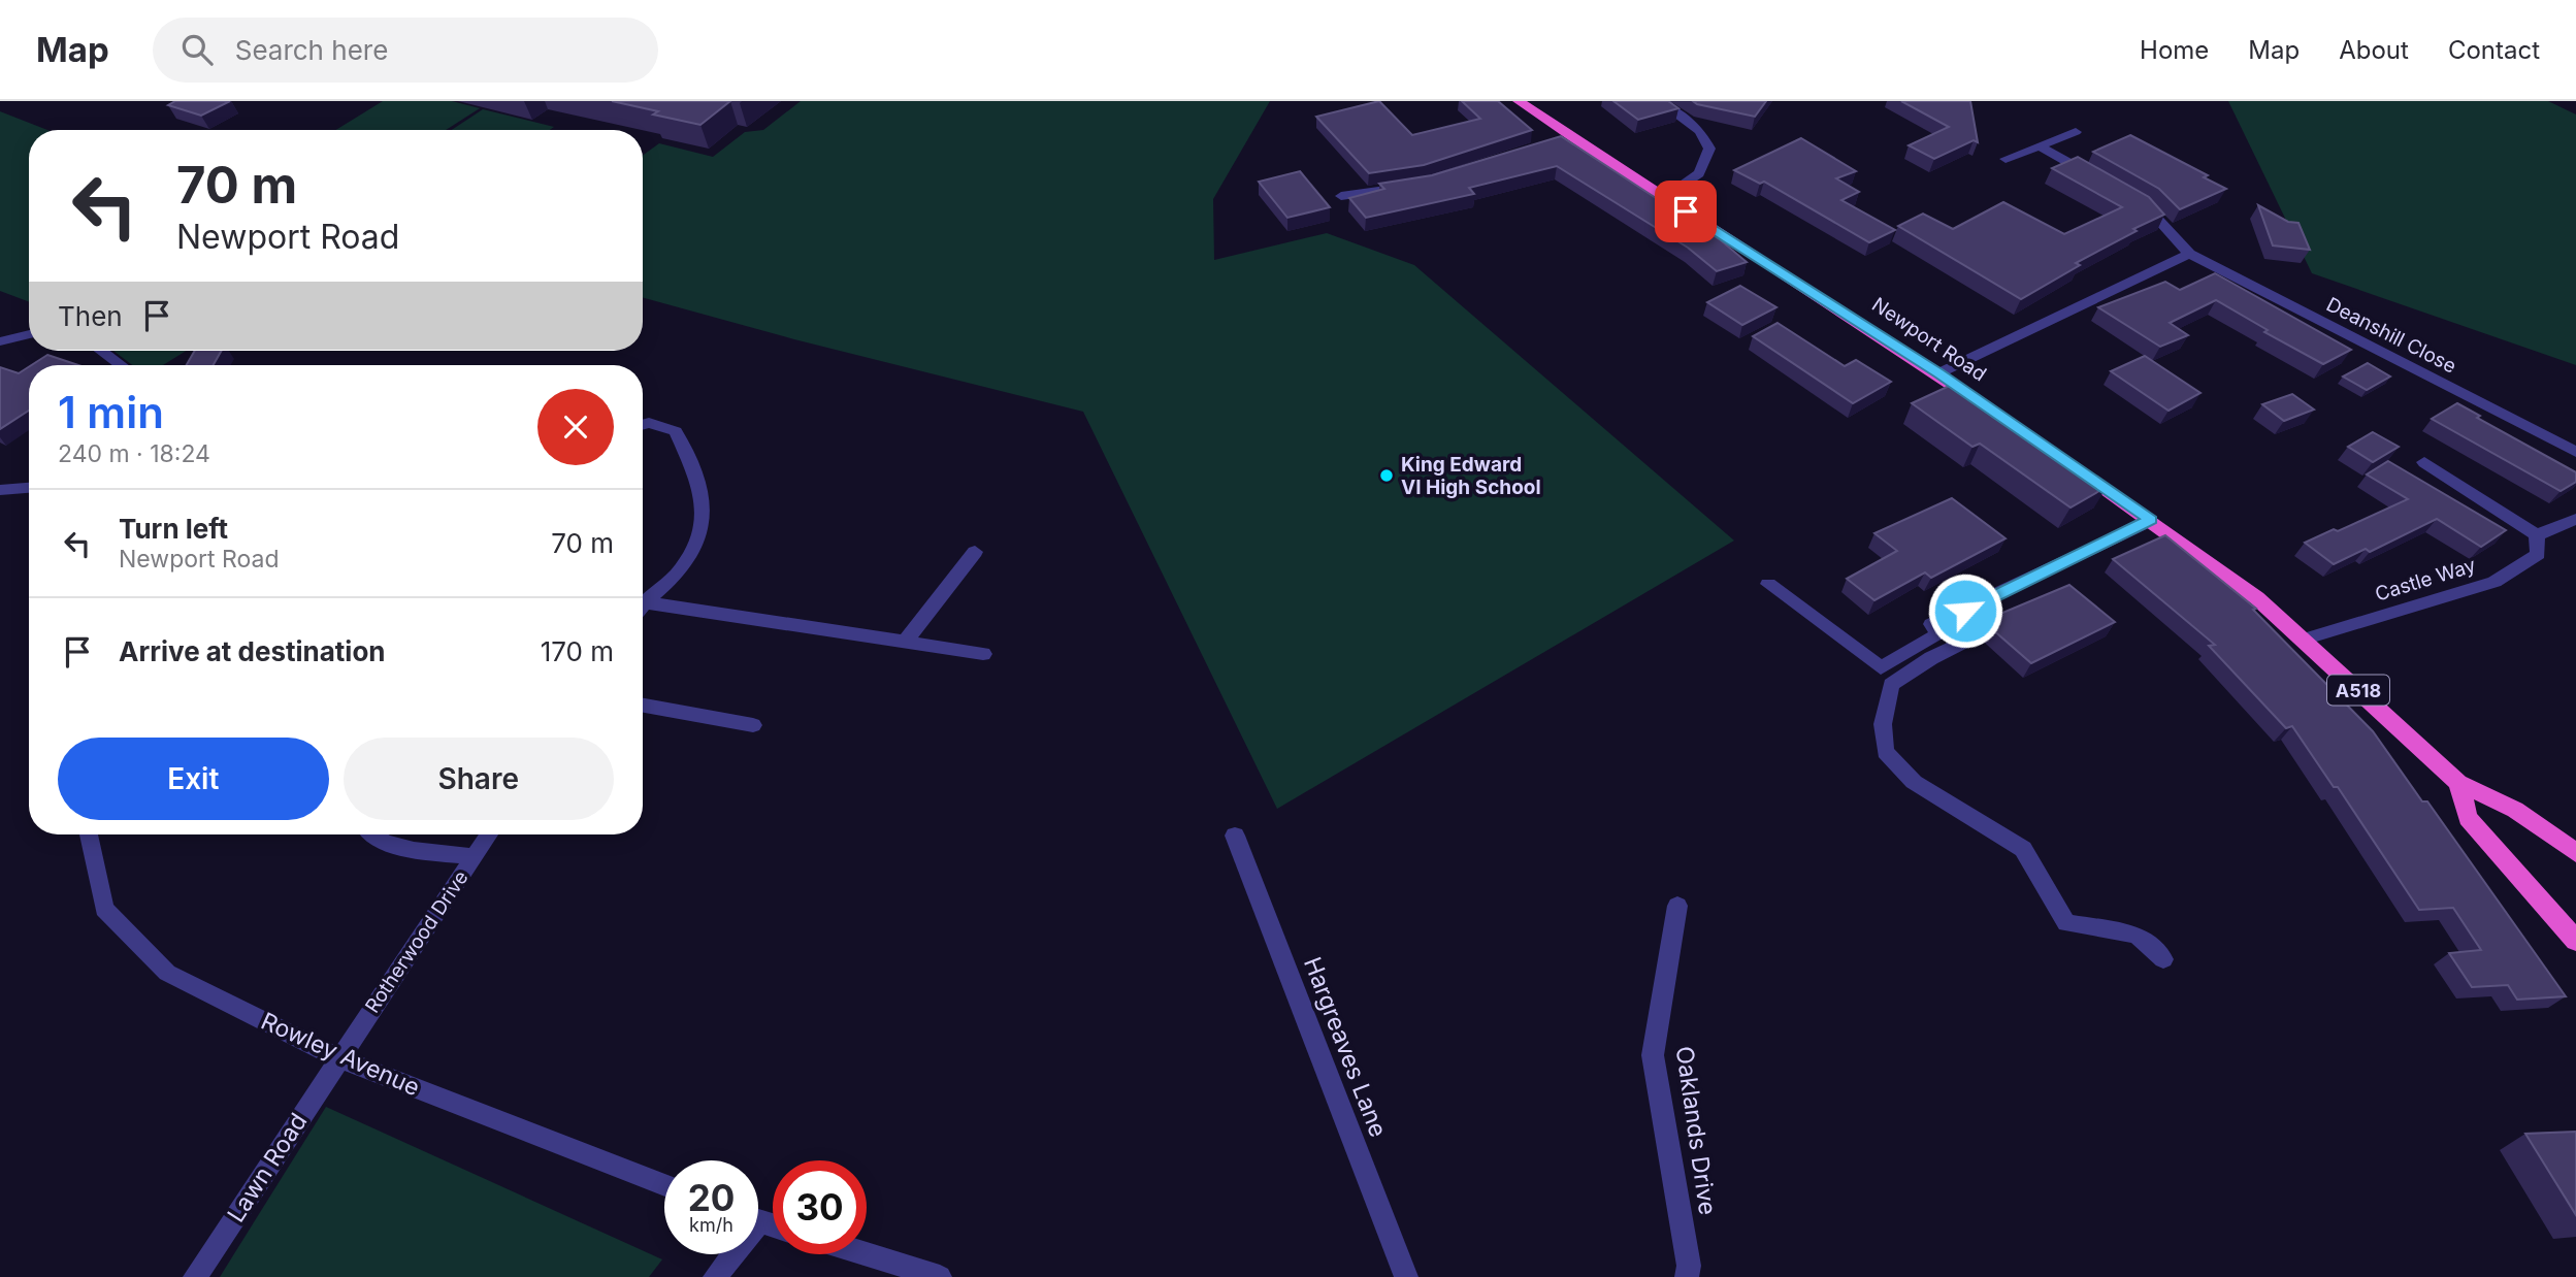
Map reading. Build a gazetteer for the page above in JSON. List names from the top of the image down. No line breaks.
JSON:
{"streets":{"highway":["Newport Road","A518"],"street":["Deanshill Close","Castle Way","Rotherwood Drive","Hargreaves Lane","Rowley Avenue","Oaklands Drive","Lawn Road"]},"crossings":[["Castle Way","A518"],["Rotherwood Drive","Rowley Avenue"],["Rotherwood Drive","Lawn Road"],["Rowley Avenue","Lawn Road"]],"places":["King Edward VI High School"],"page":{"header":"Map","search":"Search here","nav":["Home","Map","About","Contact"],"turn":["70 m","Newport Road"],"then":"Then","heading":["1 min","240 m · 18:24"],"list":[{"name":"Turn left","note":"Newport Road","value":"70 m"},{"name":"Arrive at destination","value":"170 m"}],"buttons":["Exit","Share"],"speed":"20 km/h","limit":"30"}}
